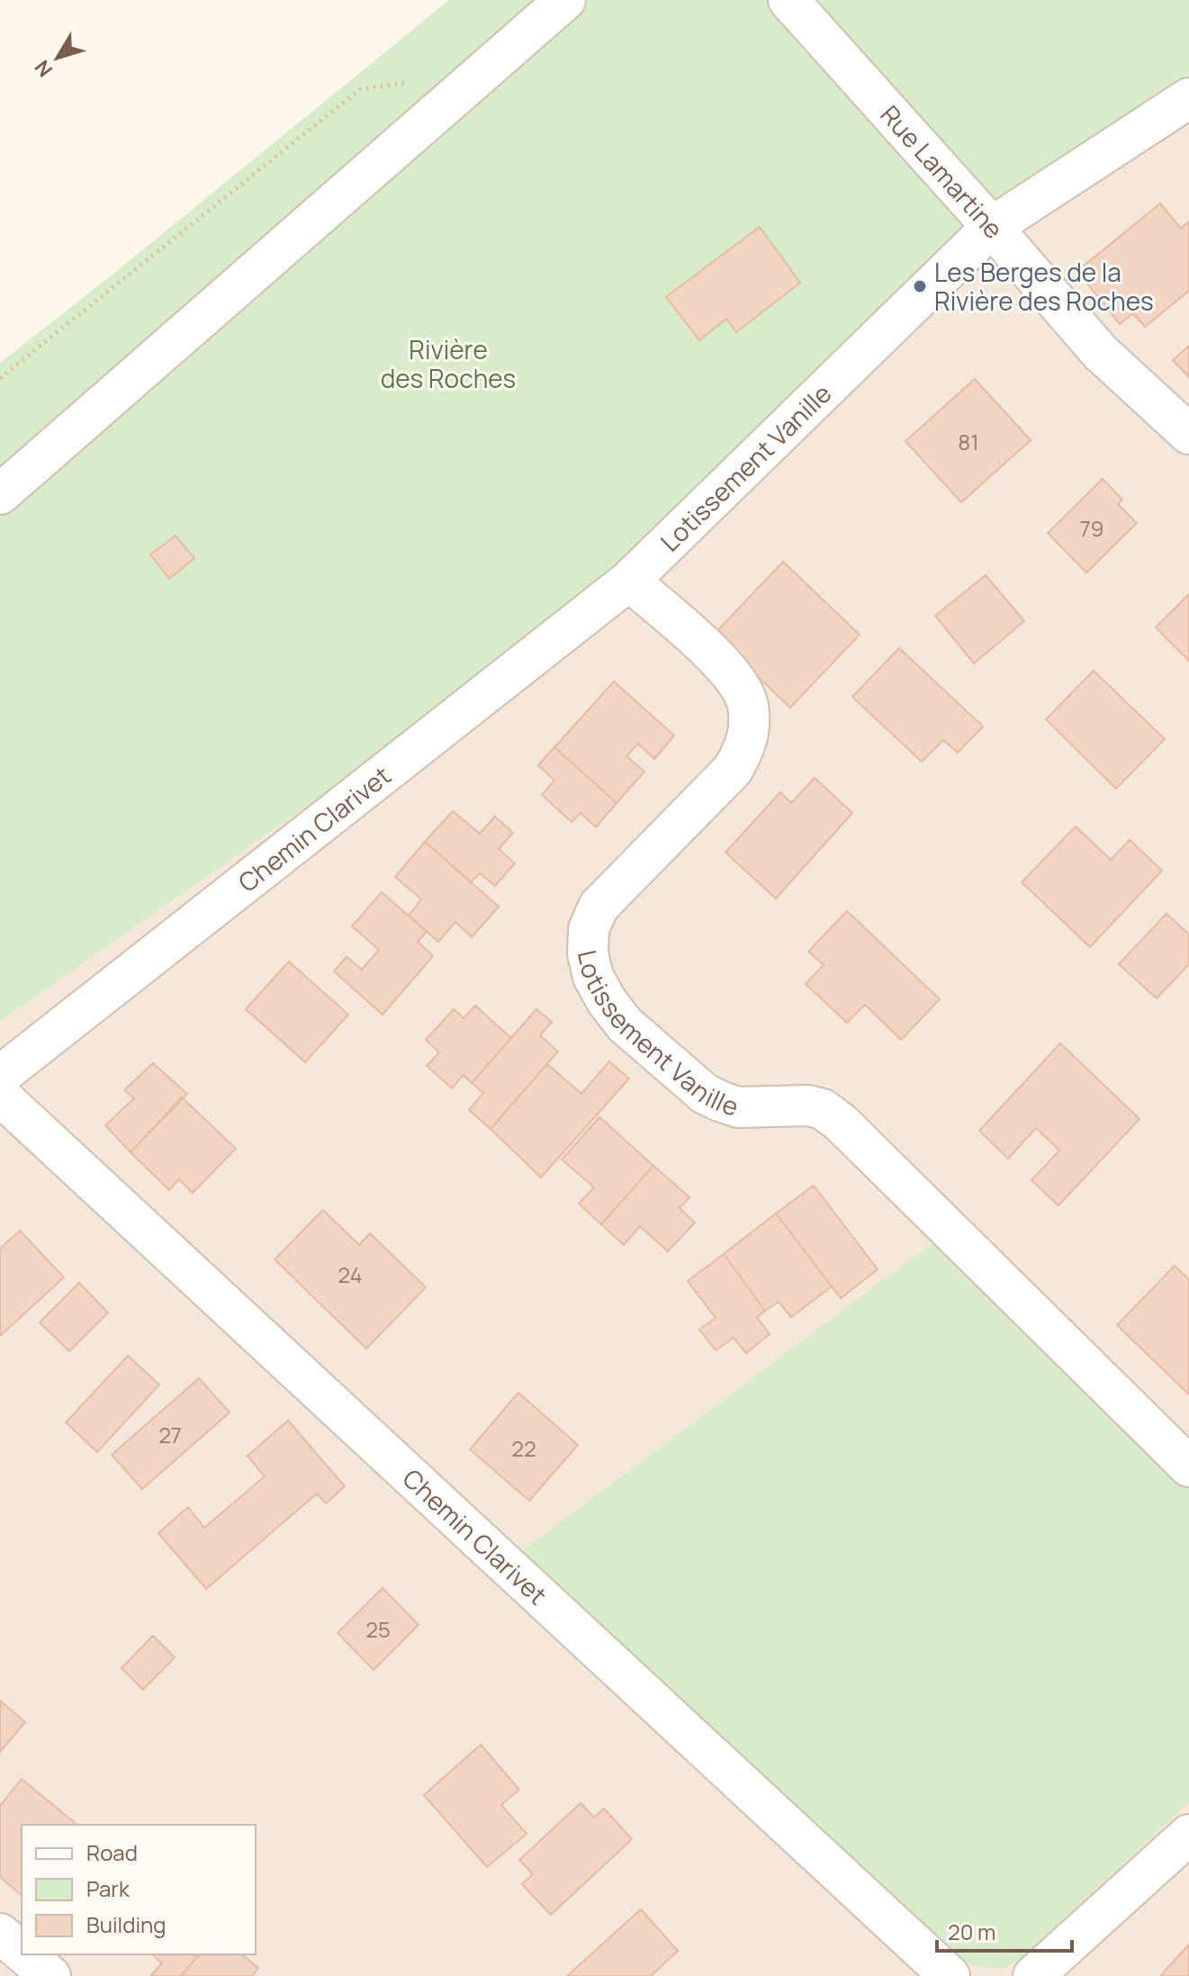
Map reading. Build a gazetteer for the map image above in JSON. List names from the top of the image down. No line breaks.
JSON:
{"streets":{"street":["Rue Lamartine","Lotissement Vanille","Chemin Clarivet"]},"crossings":[["Rue Lamartine","Lotissement Vanille"],["Lotissement Vanille","Chemin Clarivet"]],"parks":["Rivière des Roches"],"places":["Les Berges de la Rivière des Roches"],"house_numbers":["81","79","24","27","22","25"],"legend":["Road","Park","Building"],"scale_bar":"20 m","north":"bottom left"}
